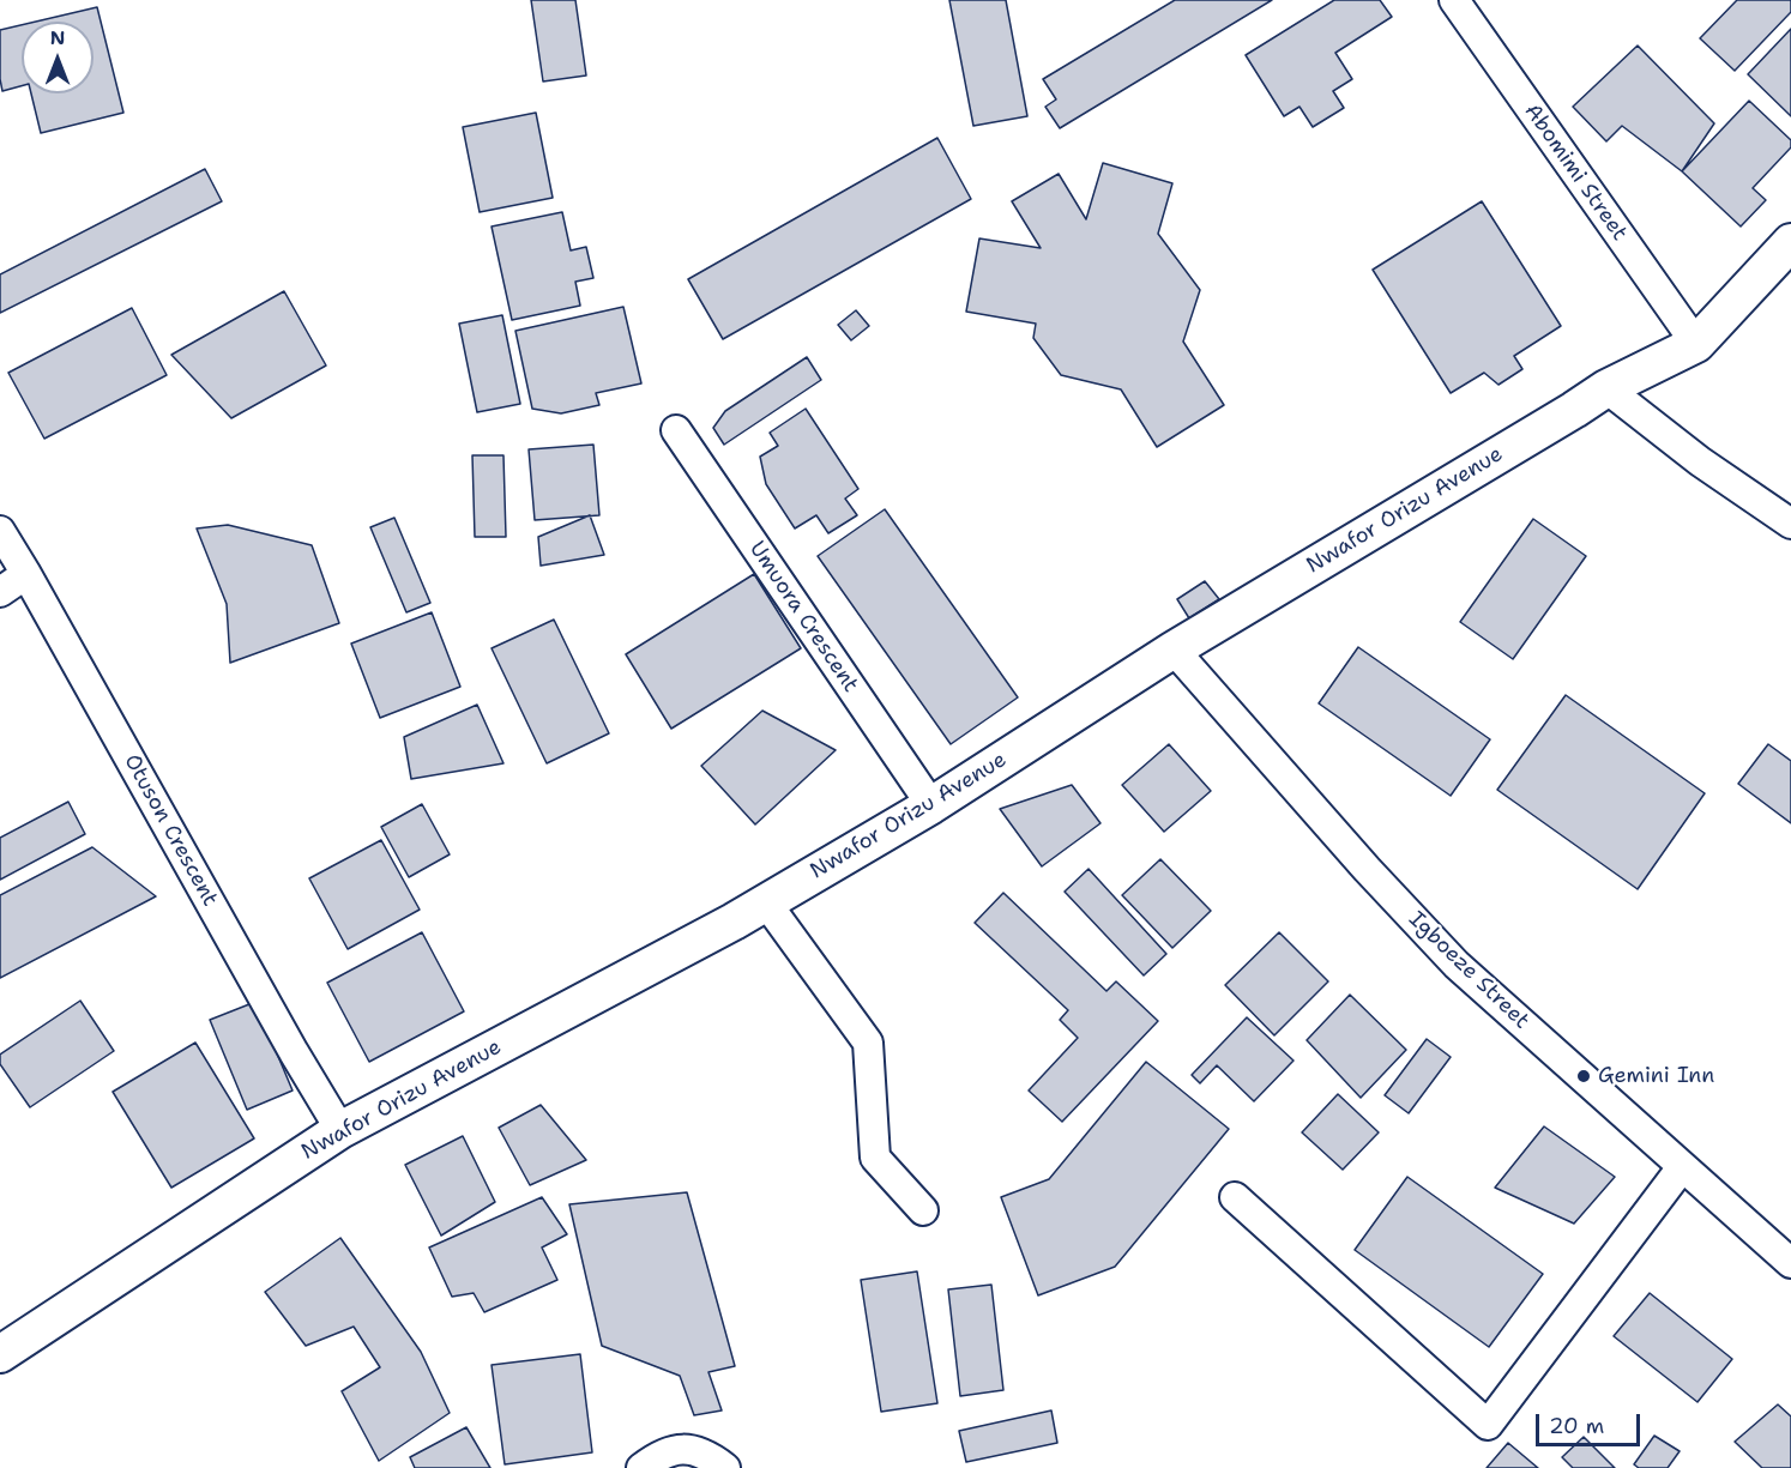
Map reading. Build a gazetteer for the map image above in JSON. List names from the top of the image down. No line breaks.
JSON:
{"streets":{"street":["Abomimi Street","Nwafor Orizu Avenue","Umuora Crescent","Otuson Crescent","Igboeze Street"]},"crossings":[["Abomimi Street","Nwafor Orizu Avenue"],["Nwafor Orizu Avenue","Umuora Crescent"],["Nwafor Orizu Avenue","Otuson Crescent"],["Nwafor Orizu Avenue","Igboeze Street"]],"places":["Gemini Inn"],"scale_bar":"20 m","north":"top"}
